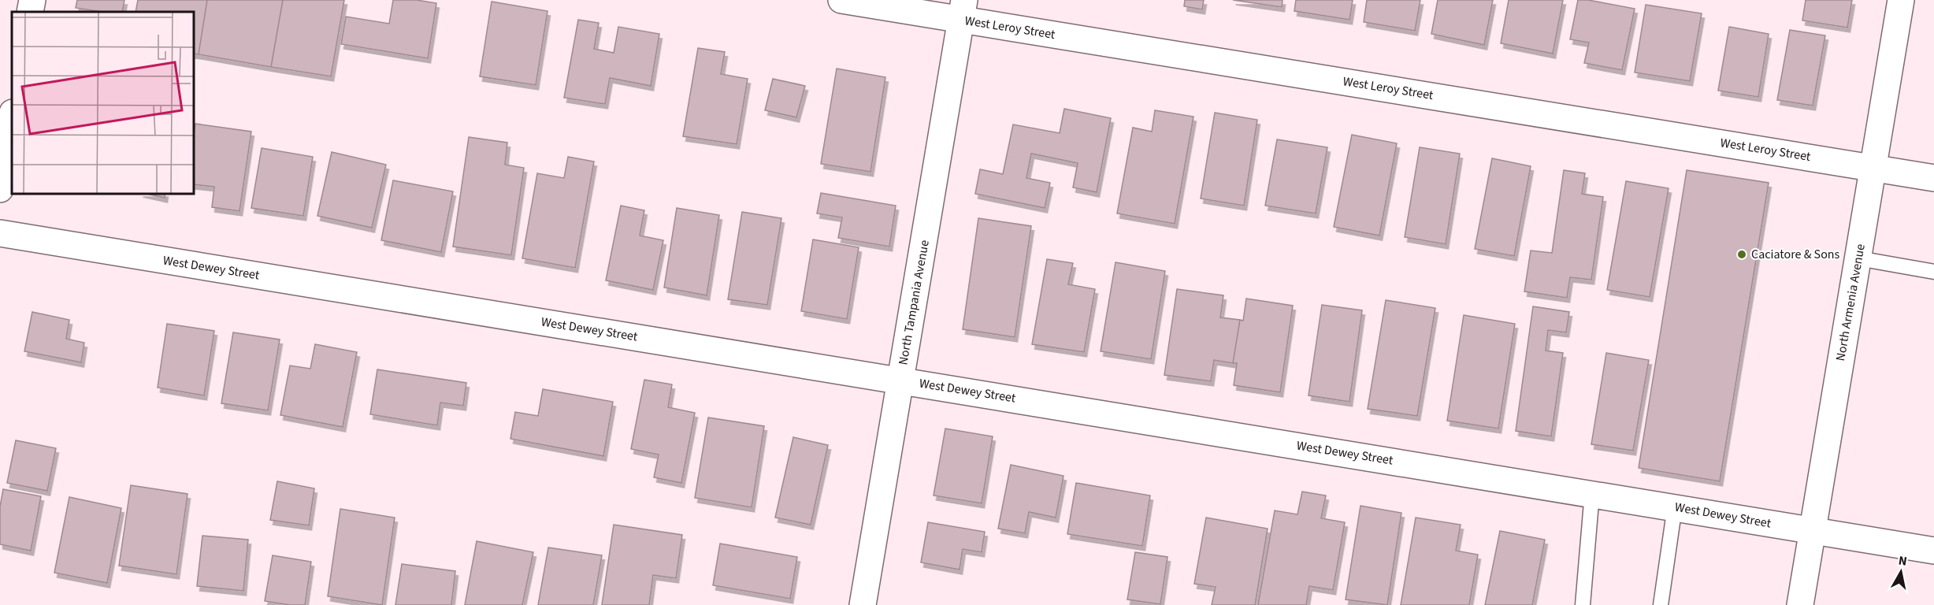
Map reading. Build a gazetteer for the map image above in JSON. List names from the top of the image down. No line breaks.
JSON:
{"streets":{"street":["West Leroy Street","West Dewey Street","North Tampania Avenue","North Armenia Avenue"]},"crossings":[["West Leroy Street","North Tampania Avenue"],["West Leroy Street","North Armenia Avenue"],["West Dewey Street","North Tampania Avenue"],["West Dewey Street","North Armenia Avenue"]],"places":["Caciatore & Sons"],"north":"top"}
